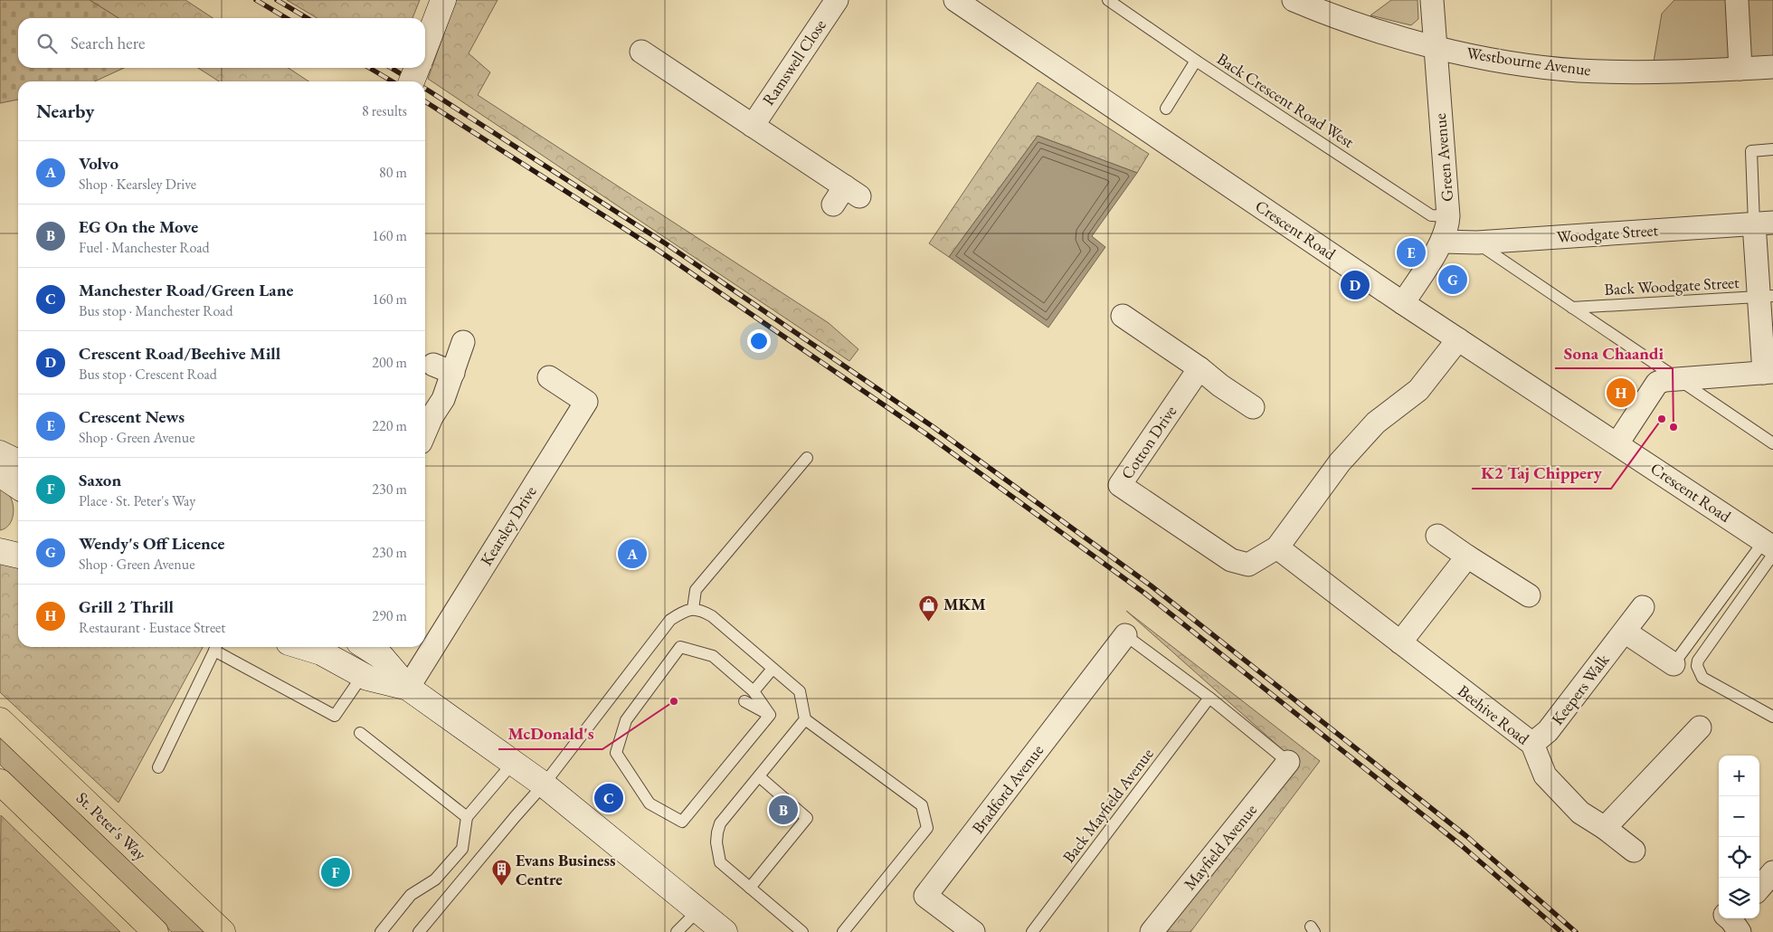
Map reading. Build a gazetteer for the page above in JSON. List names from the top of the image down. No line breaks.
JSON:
{"streets":{"highway":["St. Peter's Way"],"street":["Westbourne Avenue","Ramswell Close","Green Avenue","Crescent Road","Woodgate Street","Cotton Drive","Kearsley Drive","Keepers Walk","Beehive Road","Bradford Avenue","Mayfield Avenue"],"lane":["Back Crescent Road West","Back Woodgate Street","Back Mayfield Avenue"]},"crossings":[["Westbourne Avenue","Green Avenue"],["Back Crescent Road West","Green Avenue"],["Green Avenue","Crescent Road"],["Green Avenue","Woodgate Street"],["Cotton Drive","Beehive Road"],["Keepers Walk","Beehive Road"]],"places":{"other":["K2 Taj Chippery","Sona Chaandi","McDonald's"],"shop":["MKM"],"building":["Evans Business Centre"]},"page":{"search":"Search here","heading":["Nearby","8 results"],"list":[{"mark":"A","name":"Volvo","note":"Shop · Kearsley Drive","value":"80 m"},{"mark":"B","name":"EG On the Move","note":"Fuel · Manchester Road","value":"160 m"},{"mark":"C","name":"Manchester Road/Green Lane","note":"Bus stop · Manchester Road","value":"160 m"},{"mark":"D","name":"Crescent Road/Beehive Mill","note":"Bus stop · Crescent Road","value":"200 m"},{"mark":"E","name":"Crescent News","note":"Shop · Green Avenue","value":"220 m"},{"mark":"F","name":"Saxon","note":"Place · St. Peter's Way","value":"230 m"},{"mark":"G","name":"Wendy's Off Licence","note":"Shop · Green Avenue","value":"230 m"},{"mark":"H","name":"Grill 2 Thrill","note":"Restaurant · Eustace Street","value":"290 m"}],"pins":["E","G","D","H","A","C","B","F"],"map_buttons":["+","−"]}}
